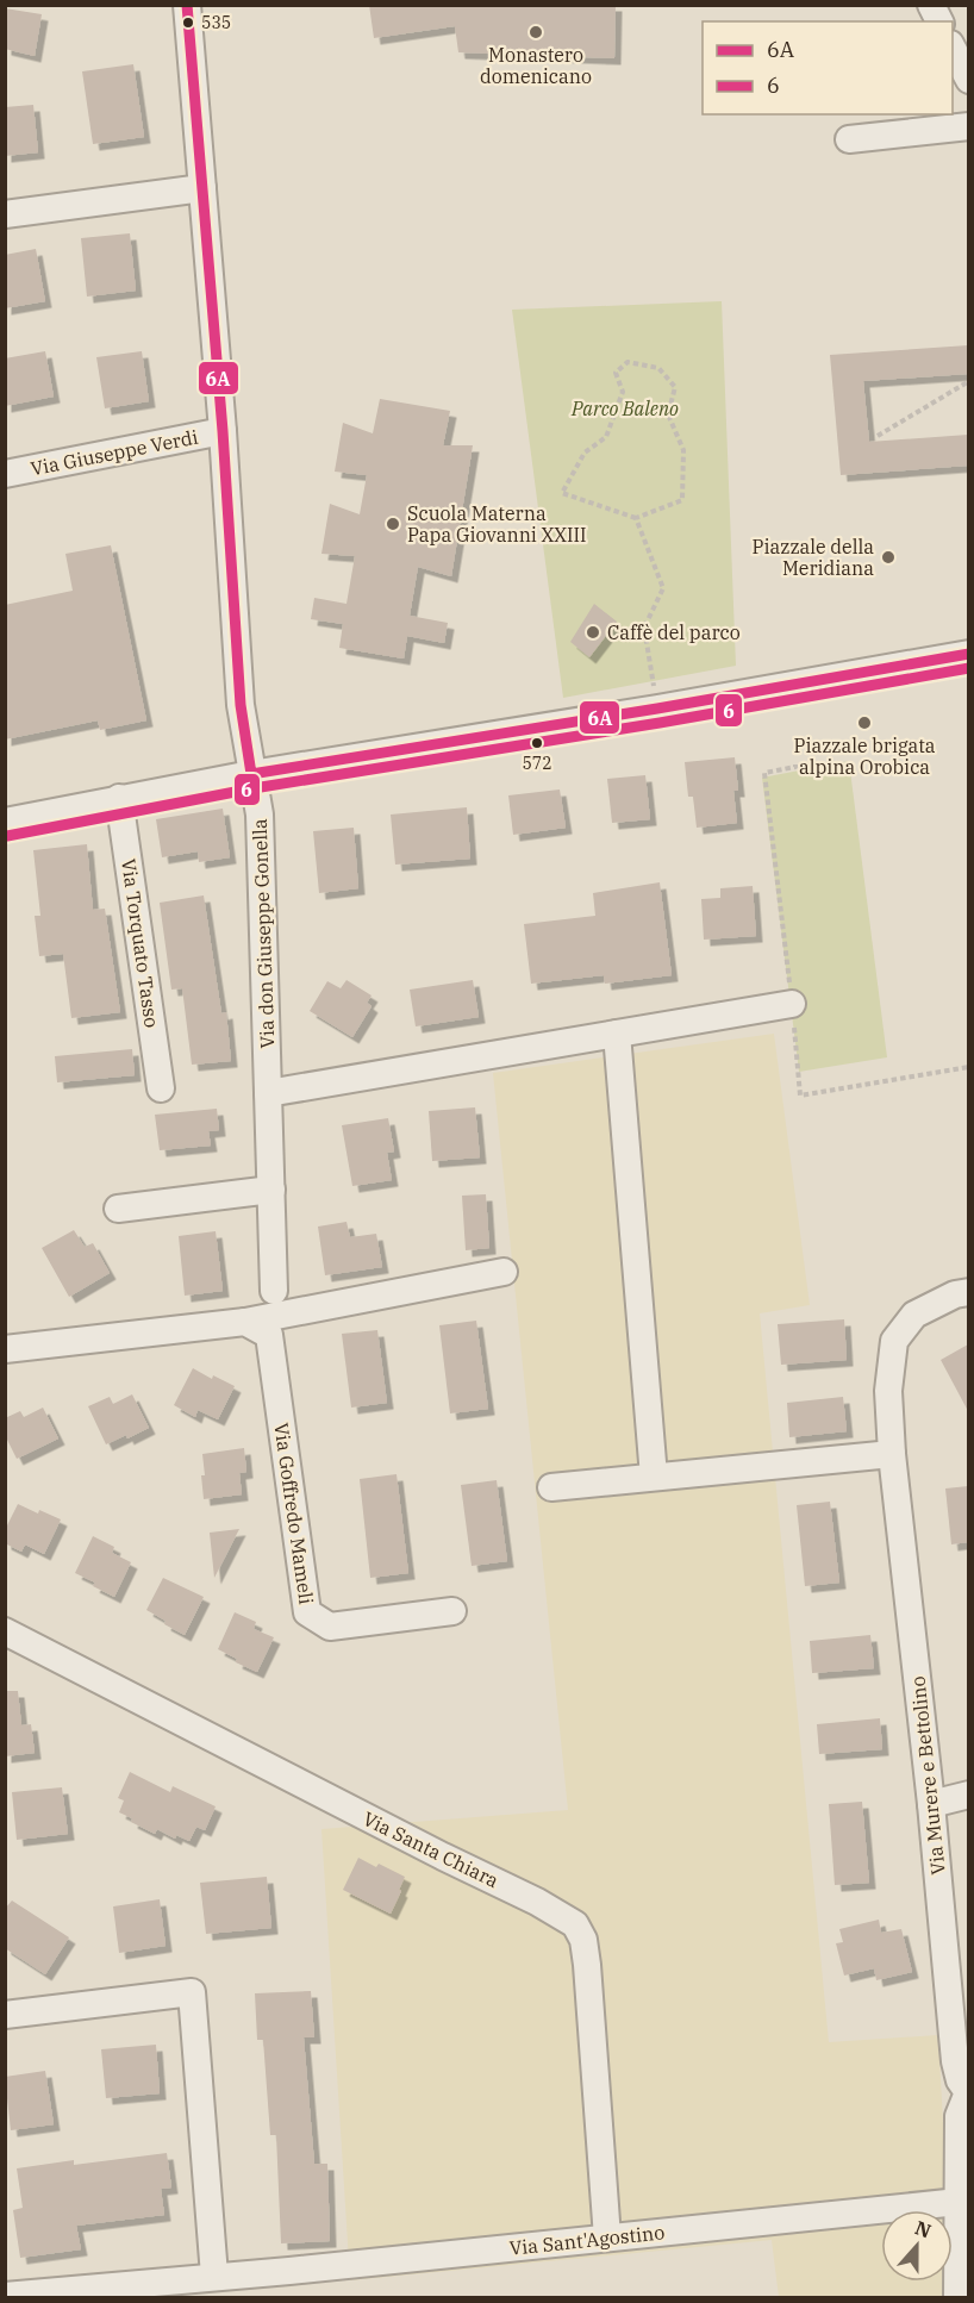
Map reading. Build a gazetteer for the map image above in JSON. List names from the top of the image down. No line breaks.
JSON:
{"streets":{"street":["Via Giuseppe Verdi","Via don Giuseppe Gonella","Via Torquato Tasso","Via Goffredo Mameli","Via Murere e Bettolino","Via Santa Chiara","Via Sant'Agostino"]},"crossings":[["Via Giuseppe Verdi","Via don Giuseppe Gonella"],["Via Murere e Bettolino","Via Sant'Agostino"],["Via Santa Chiara","Via Sant'Agostino"]],"parks":["Parco Baleno"],"places":["535","Monastero domenicano","Scuola Materna Papa Giovanni XXIII","Piazzale della Meridiana","Caffè del parco","Piazzale brigata alpina Orobica","572"],"lines":["transit line 6A","transit line 6"],"legend":["6A","6"],"north":"top"}
